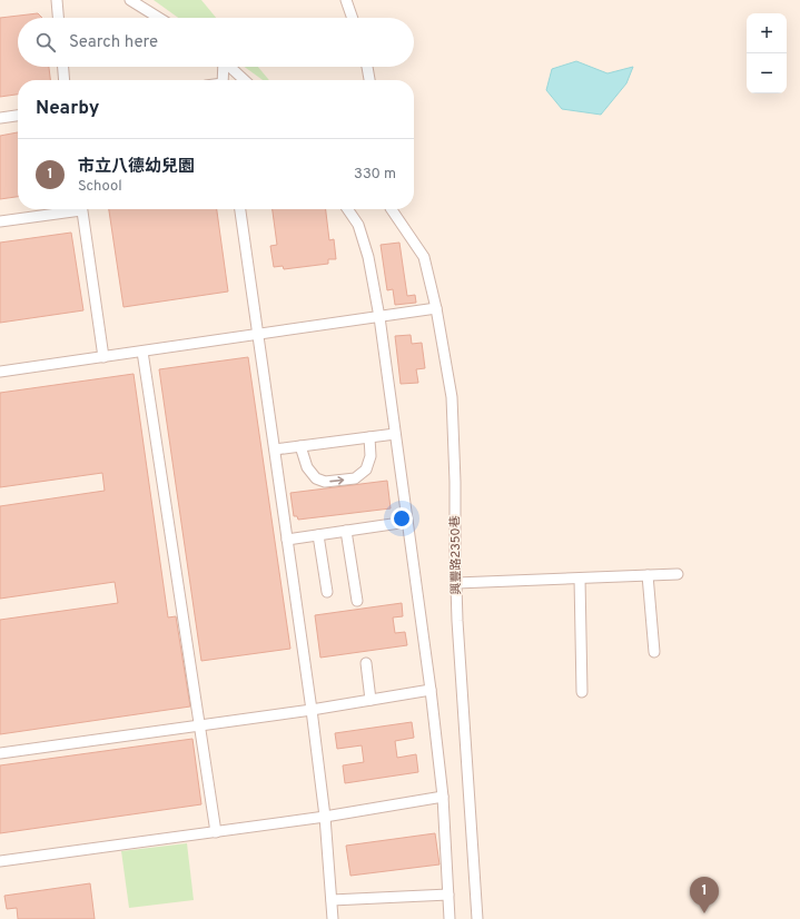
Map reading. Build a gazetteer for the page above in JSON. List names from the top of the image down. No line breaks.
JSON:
{"streets":{"street":["興豐路2350巷"]},"page":{"map_buttons":["+","−"],"search":"Search here","heading":"Nearby","list":[{"mark":"1","name":"市立八德幼兒園","note":"School","value":"330 m"}],"pins":"1"}}
